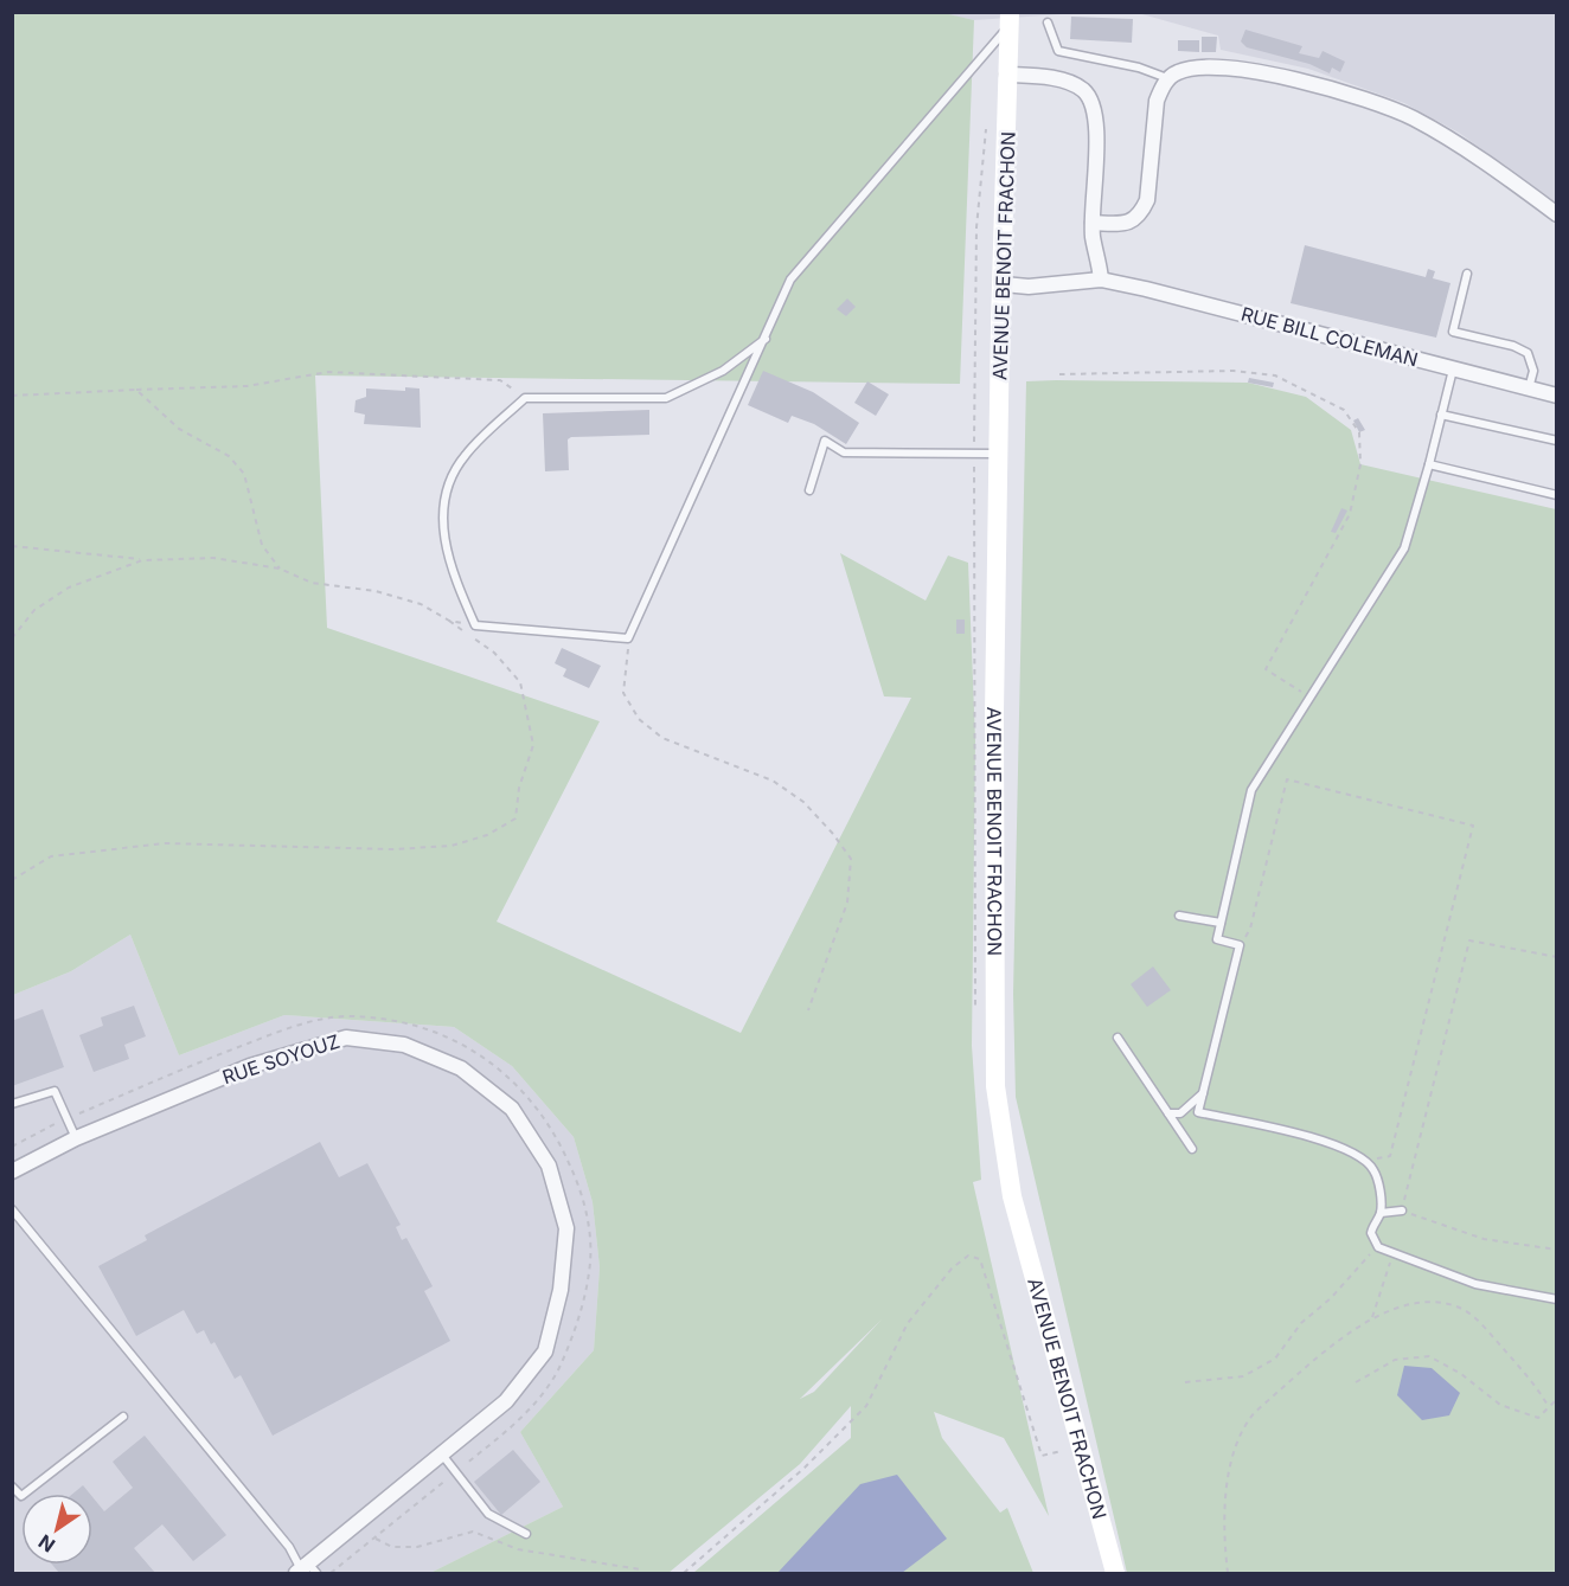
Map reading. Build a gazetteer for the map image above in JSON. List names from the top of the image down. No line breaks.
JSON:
{"streets":{"main road":["AVENUE BENOIT FRACHON"],"street":["RUE BILL COLEMAN","RUE SOYOUZ"]},"crossings":[["AVENUE BENOIT FRACHON","RUE BILL COLEMAN"]],"north":"bottom left"}
